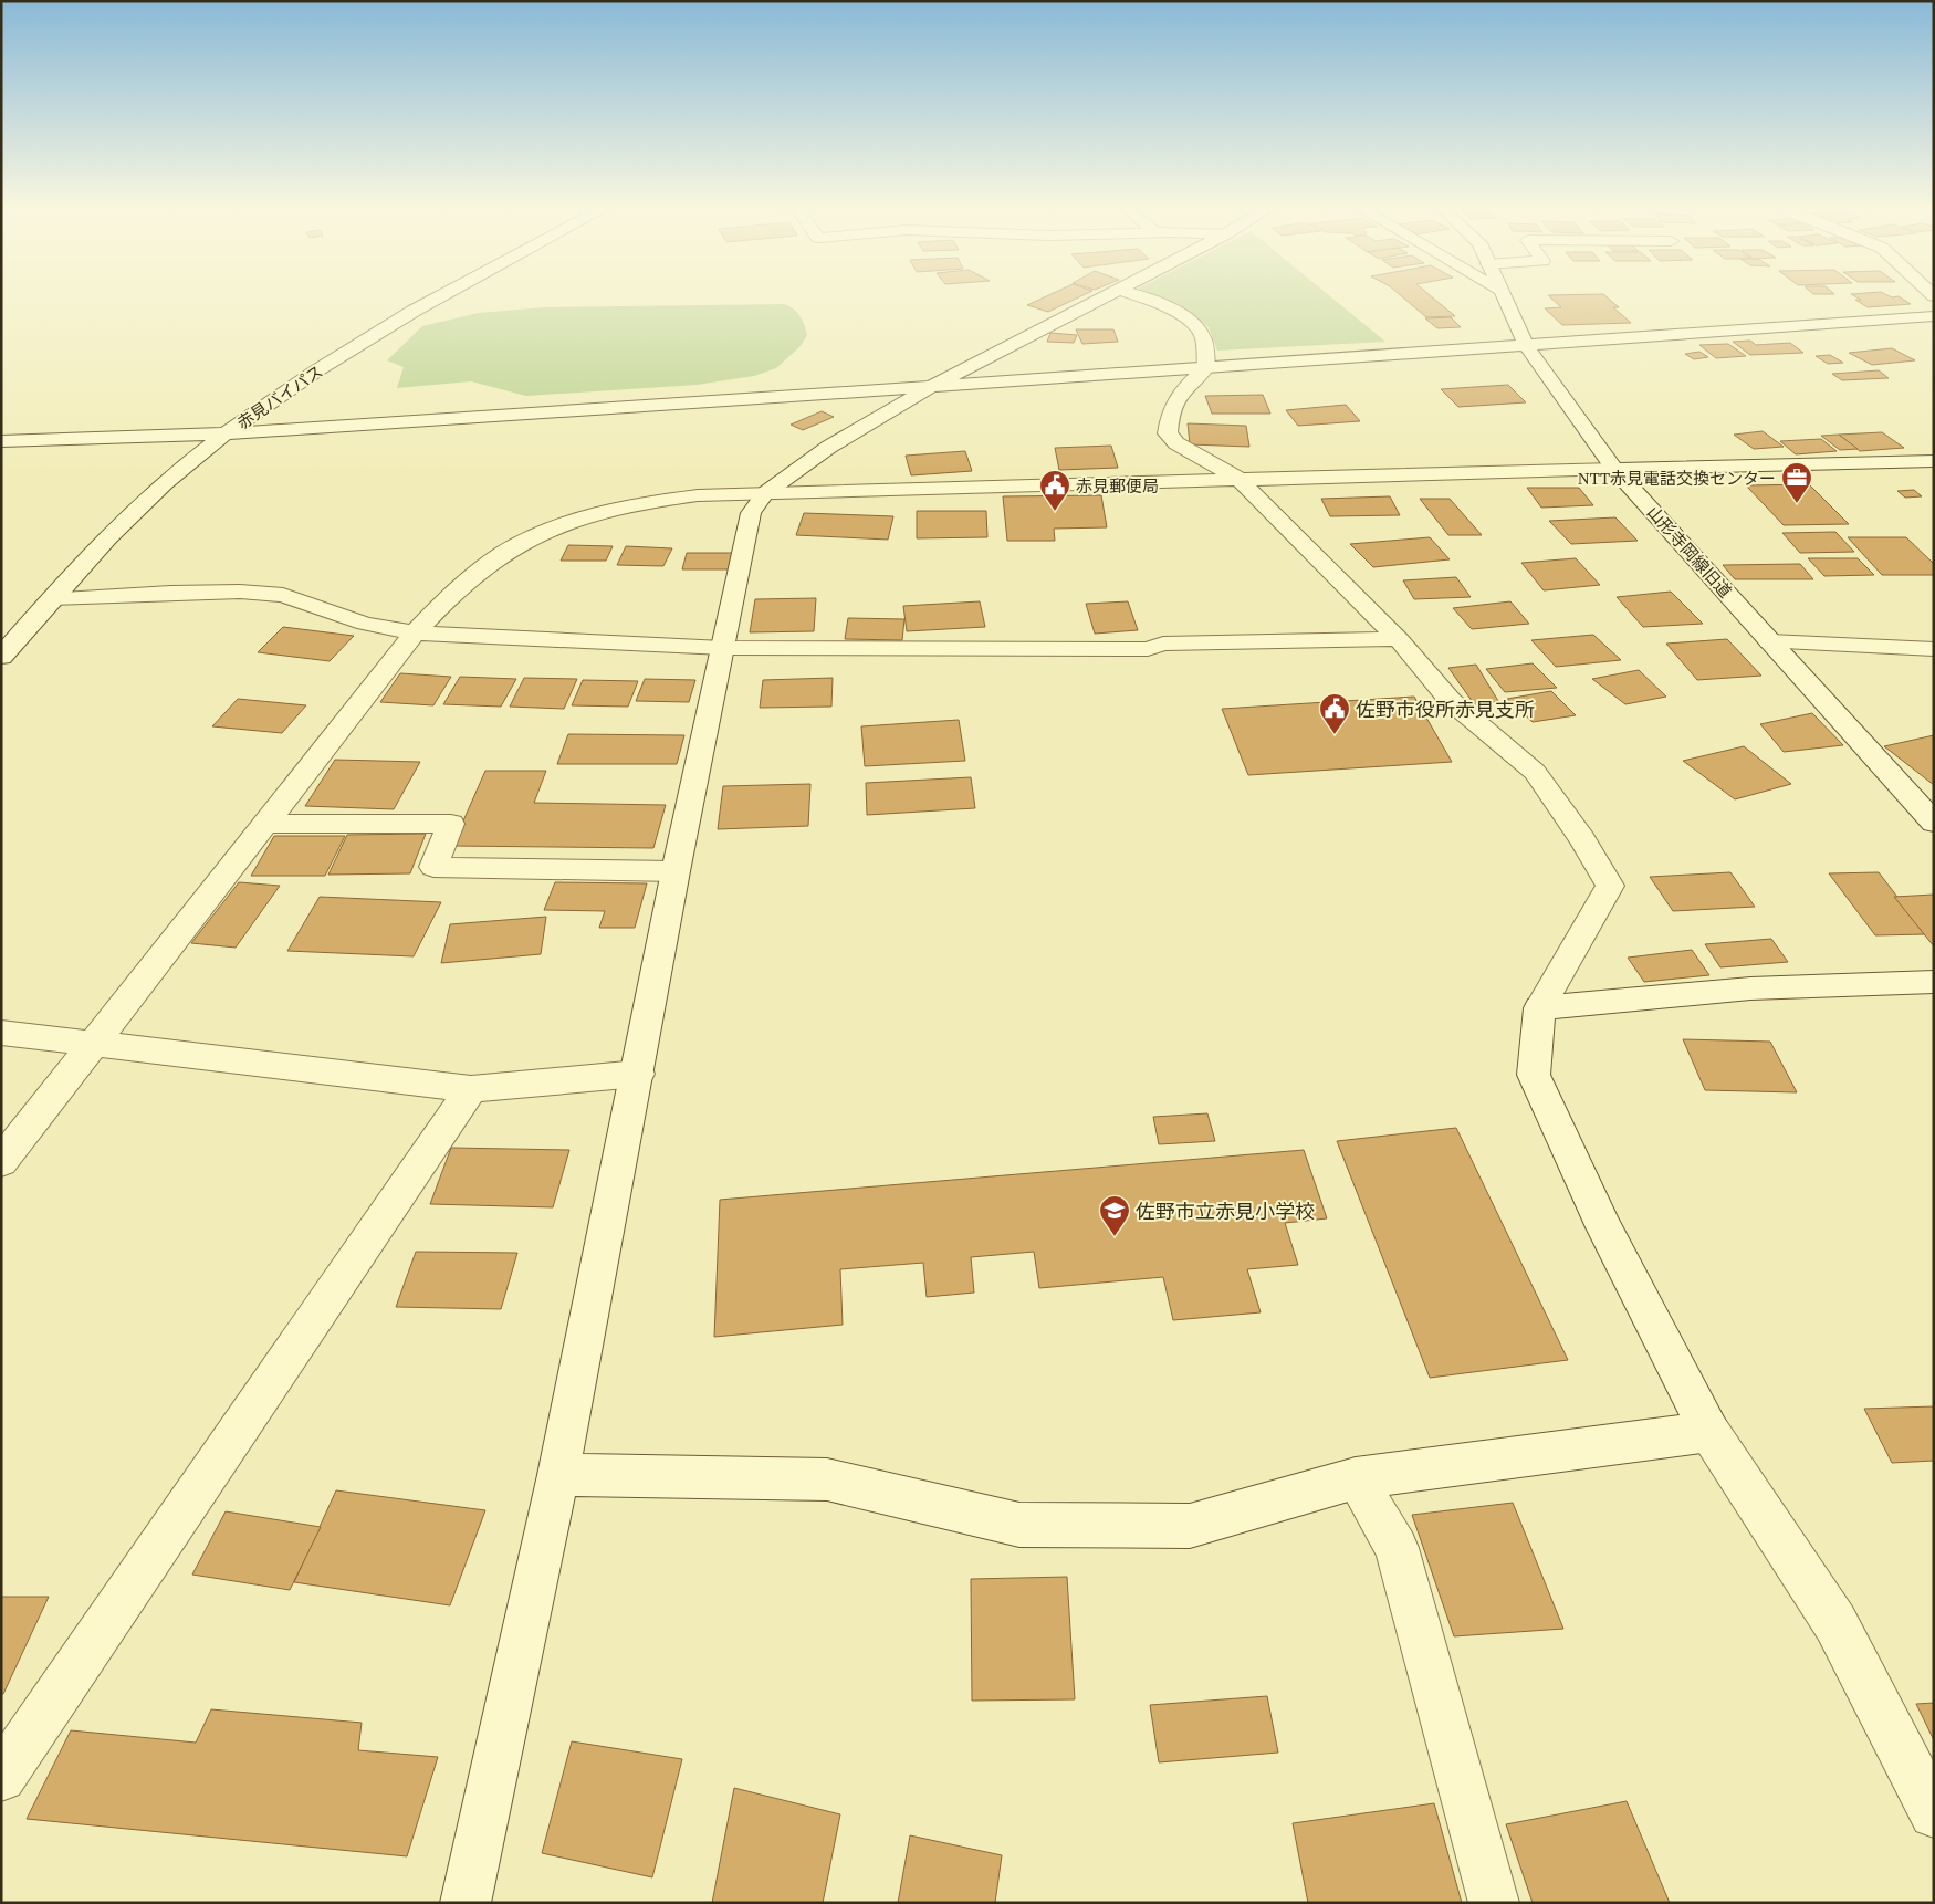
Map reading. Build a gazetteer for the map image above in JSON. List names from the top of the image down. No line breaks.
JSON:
{"streets":{"street":["赤見バイパス","山形寺岡線旧道"]},"places":{"office":["NTT赤見電話交換センター"],"public building":["赤見郵便局","佐野市役所赤見支所"],"school or university":["佐野市立赤見小学校"]}}
